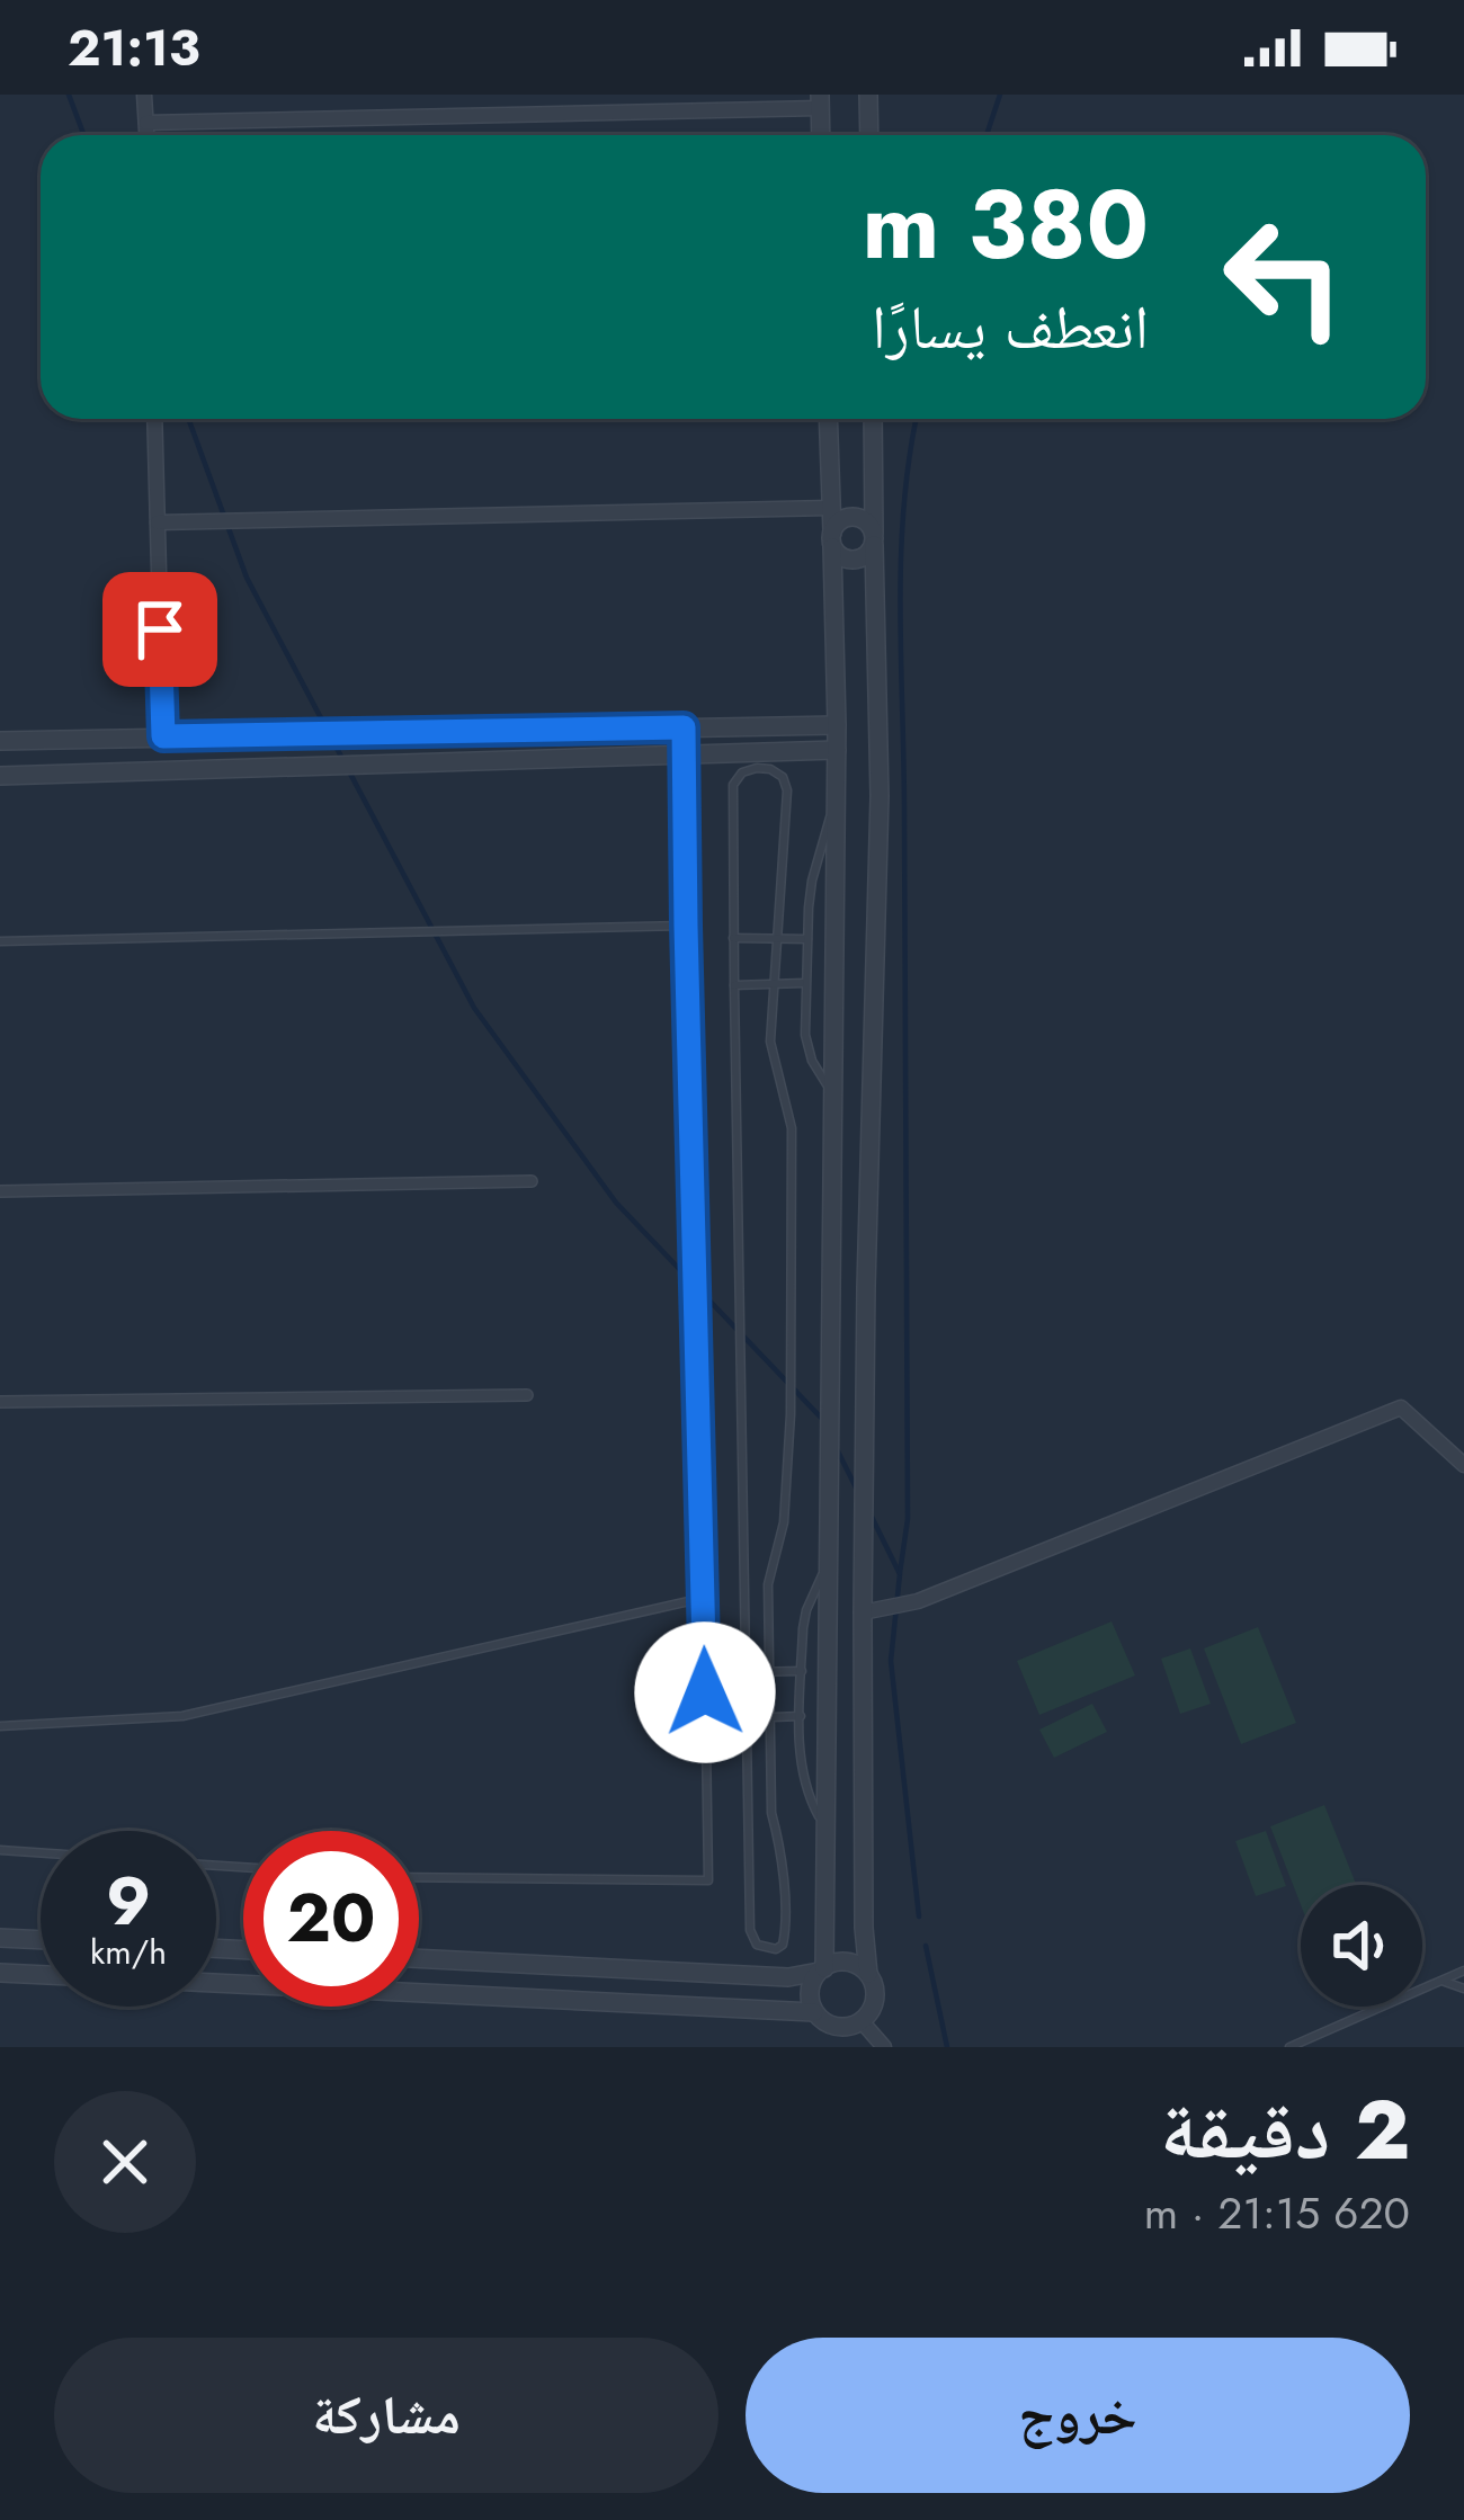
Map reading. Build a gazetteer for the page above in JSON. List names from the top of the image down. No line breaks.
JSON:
{"page":{"status":"21:13","turn":["380 m","انعطف يسارًا"],"speed":"9 km/h","limit":"20","heading":["2 دقيقة","620 m · 21:15"],"buttons":["خروج","مشاركة"]}}
